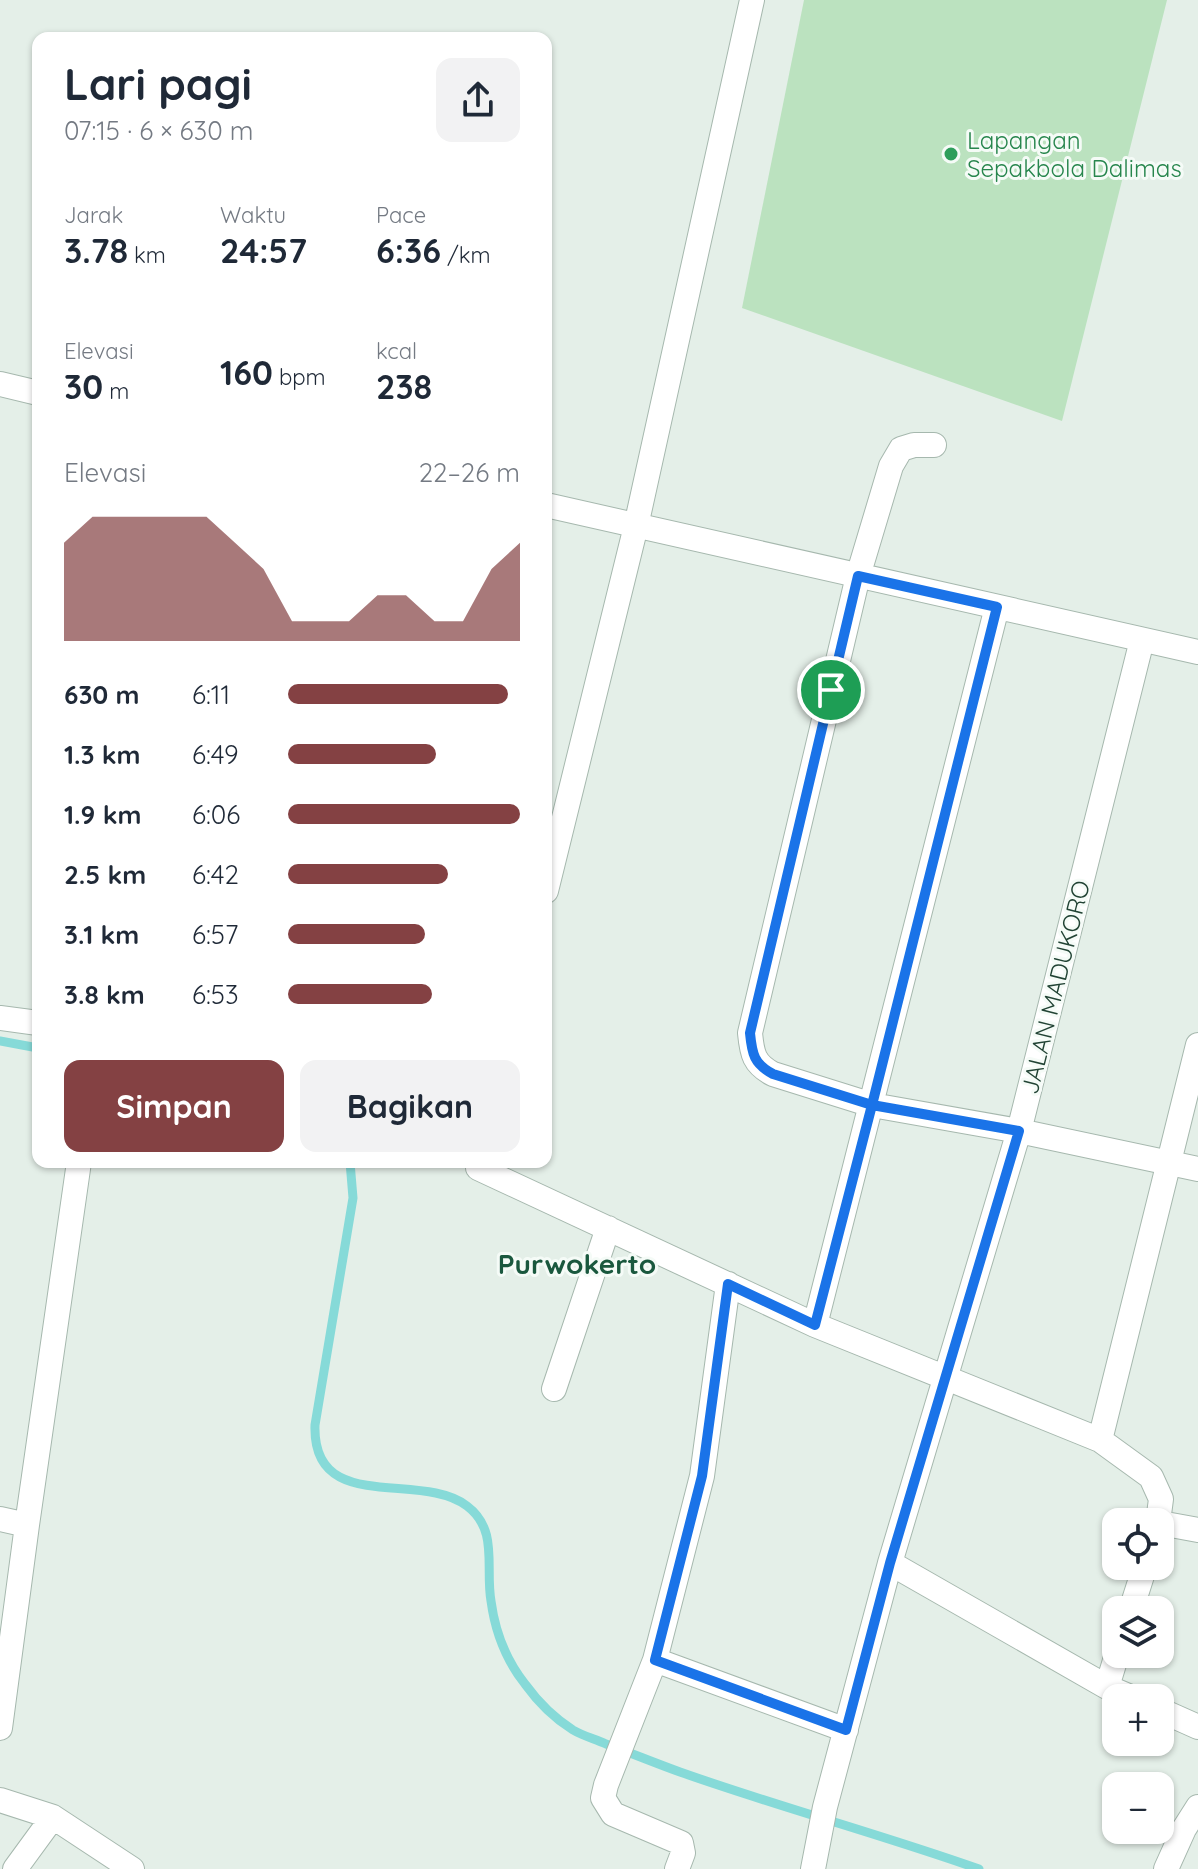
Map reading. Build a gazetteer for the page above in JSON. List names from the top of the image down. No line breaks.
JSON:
{"streets":{"street":["JALAN MADUKORO"]},"districts":["Purwokerto"],"places":["Lapangan Sepakbola Dalimas"],"page":{"heading":["Lari pagi","07:15 · 6 × 630 m"],"stats":[["Jarak","3.78 km"],["Waktu","24:57"],["Pace","6:36 /km"],["Elevasi","30 m"],["160 bpm"],["kcal","238"]],"chart":["Elevasi","22–26 m"],"list":[{"name":"630 m","note":"6:11"},{"name":"1.3 km","note":"6:49"},{"name":"1.9 km","note":"6:06"},{"name":"2.5 km","note":"6:42"},{"name":"3.1 km","note":"6:57"},{"name":"3.8 km","note":"6:53"}],"buttons":["Simpan","Bagikan"],"map_buttons":["+","−"]}}
